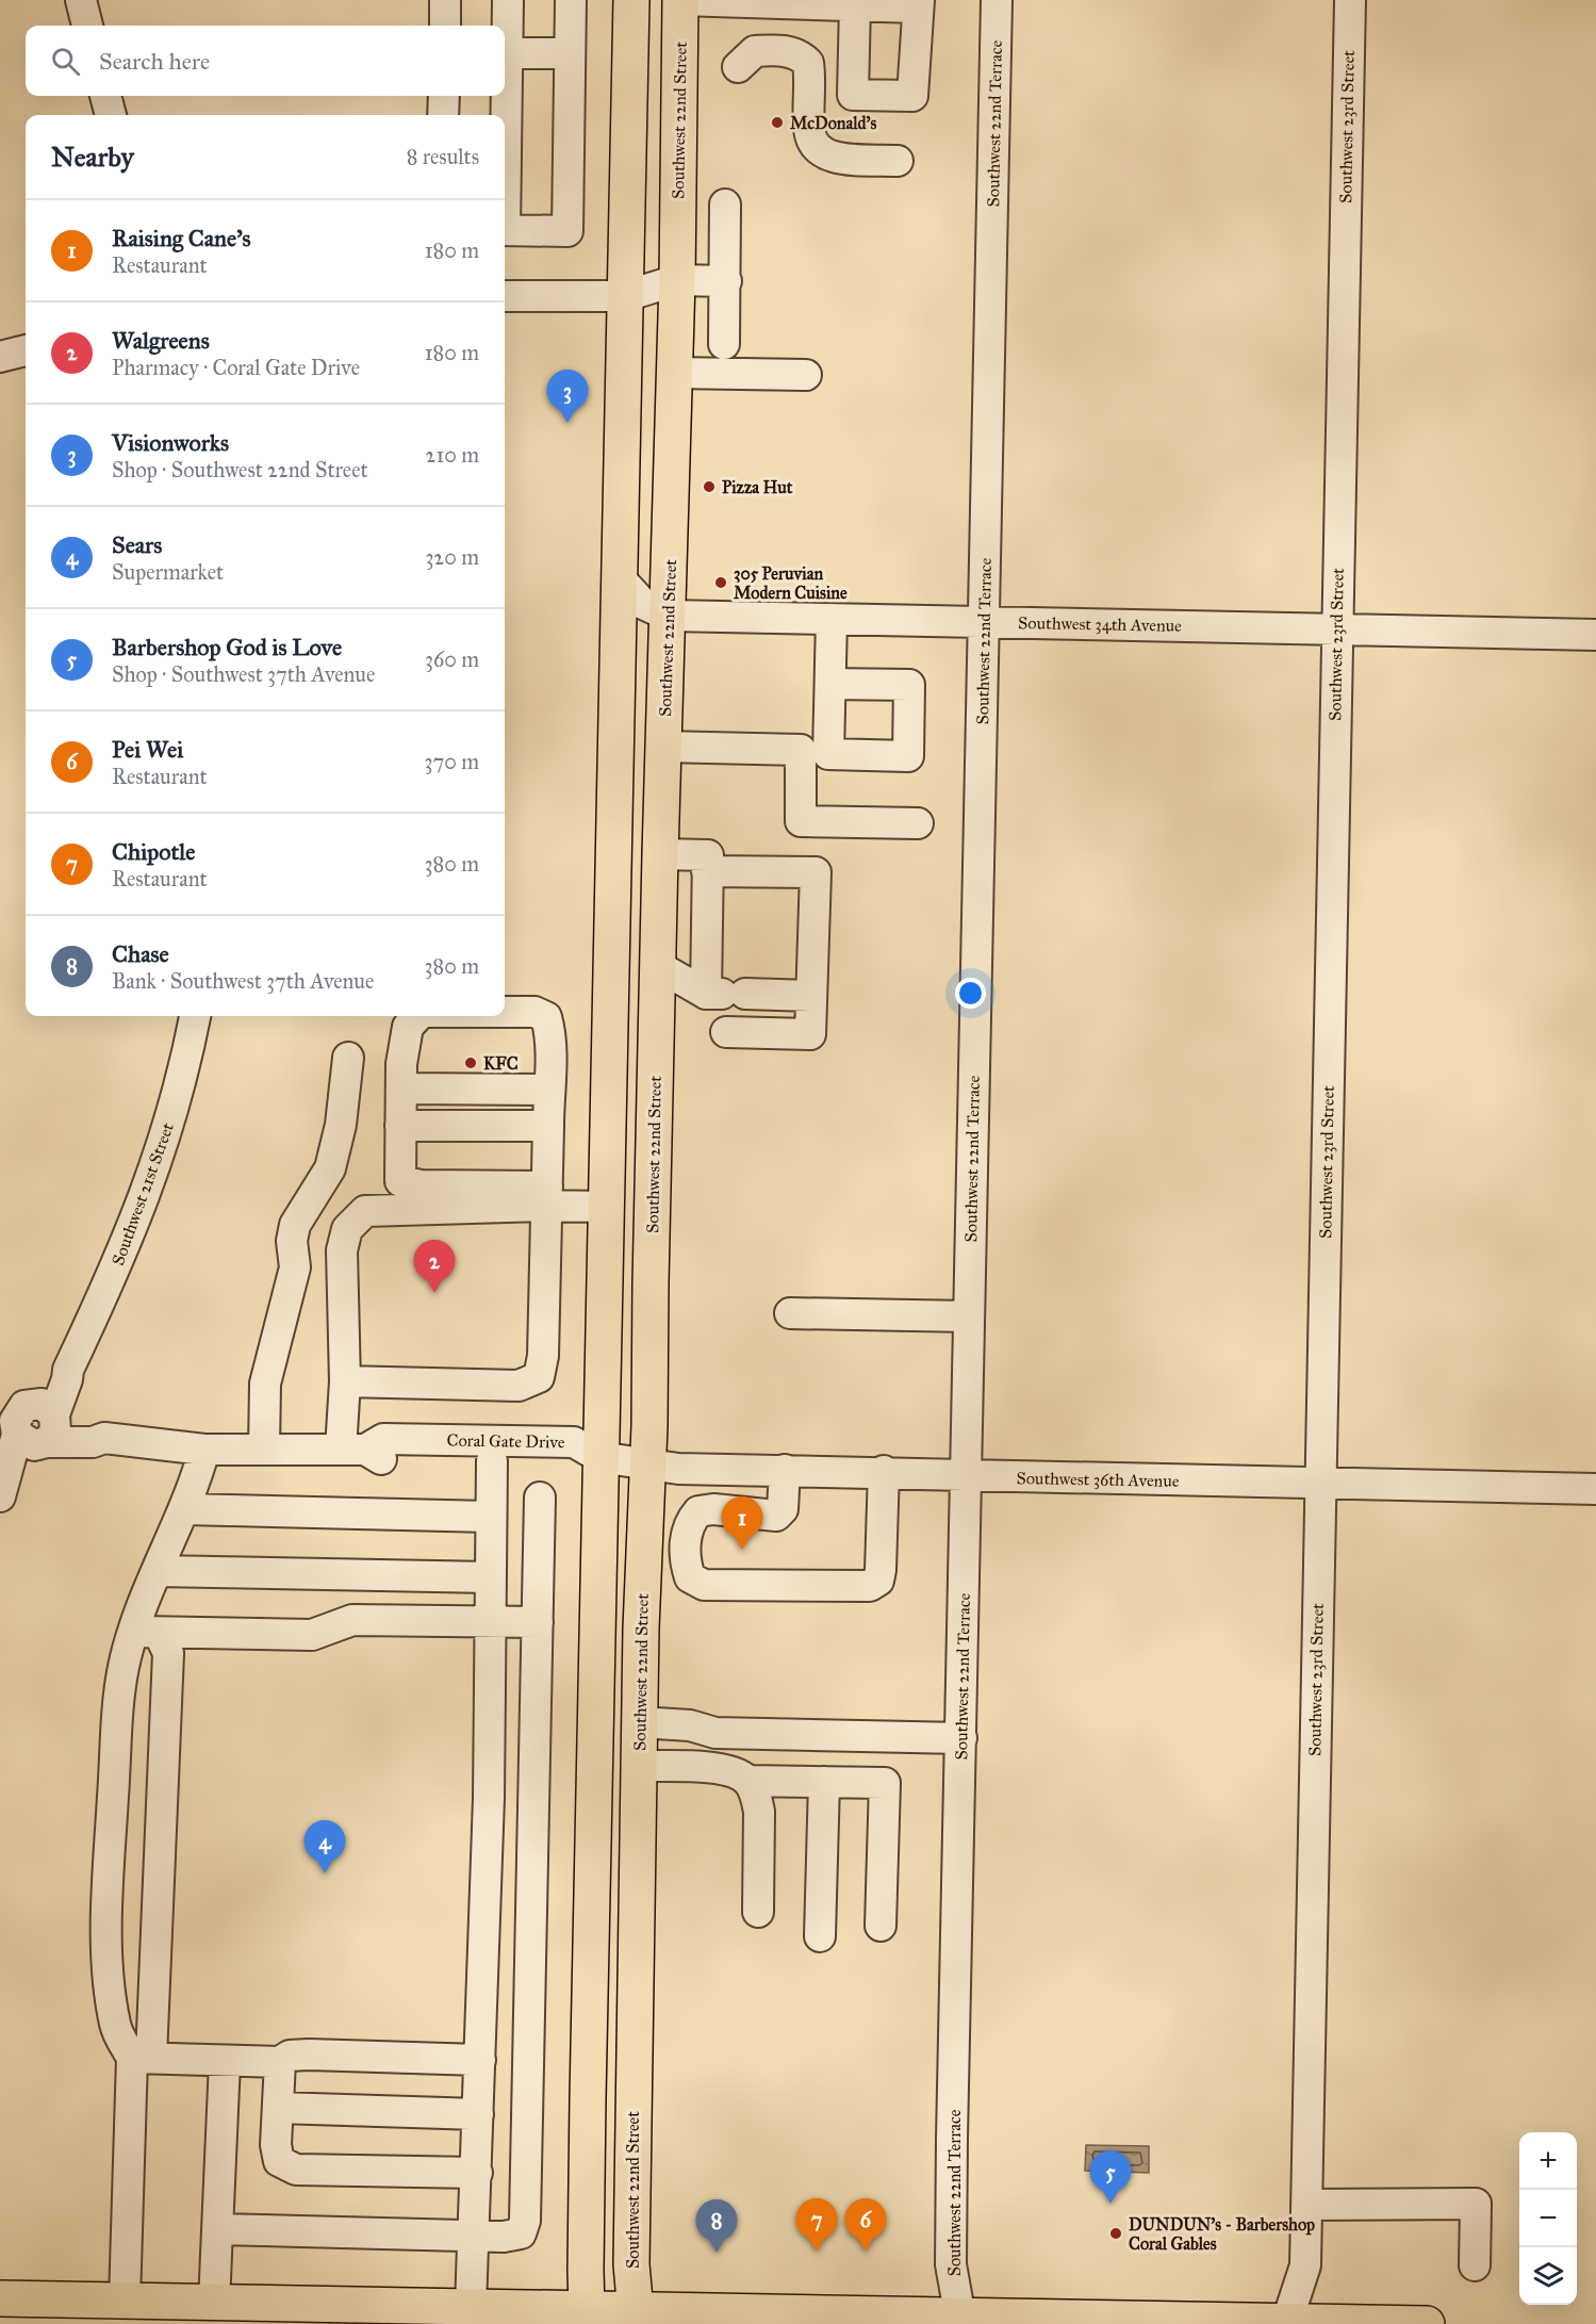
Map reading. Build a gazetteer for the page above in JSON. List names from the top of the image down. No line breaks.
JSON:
{"streets":{"main road":["Southwest 22nd Street"],"street":["Southwest 22nd Terrace","Southwest 23rd Street","Southwest 34th Avenue","Southwest 21st Street","Coral Gate Drive","Southwest 36th Avenue"]},"crossings":[["Southwest 22nd Street","Southwest 34th Avenue"],["Southwest 22nd Street","Southwest 36th Avenue"],["Southwest 22nd Terrace","Southwest 34th Avenue"],["Southwest 22nd Terrace","Southwest 36th Avenue"],["Southwest 23rd Street","Southwest 34th Avenue"],["Southwest 23rd Street","Southwest 36th Avenue"],["Southwest 21st Street","Coral Gate Drive"],["Coral Gate Drive","Southwest 36th Avenue"]],"places":["McDonald's","Pizza Hut","305 Peruvian Modern Cuisine","KFC","DUNDUN’s - Barbershop Coral Gables"],"page":{"search":"Search here","heading":["Nearby","8 results"],"list":[{"mark":"1","name":"Raising Cane's","note":"Restaurant","value":"180 m"},{"mark":"2","name":"Walgreens","note":"Pharmacy · Coral Gate Drive","value":"180 m"},{"mark":"3","name":"Visionworks","note":"Shop · Southwest 22nd Street","value":"210 m"},{"mark":"4","name":"Sears","note":"Supermarket","value":"320 m"},{"mark":"5","name":"Barbershop God is Love","note":"Shop · Southwest 37th Avenue","value":"360 m"},{"mark":"6","name":"Pei Wei","note":"Restaurant","value":"370 m"},{"mark":"7","name":"Chipotle","note":"Restaurant","value":"380 m"},{"mark":"8","name":"Chase","note":"Bank · Southwest 37th Avenue","value":"380 m"}],"pins":["3","2","1","4","5","6","7","8"],"map_buttons":["+","−"]}}
